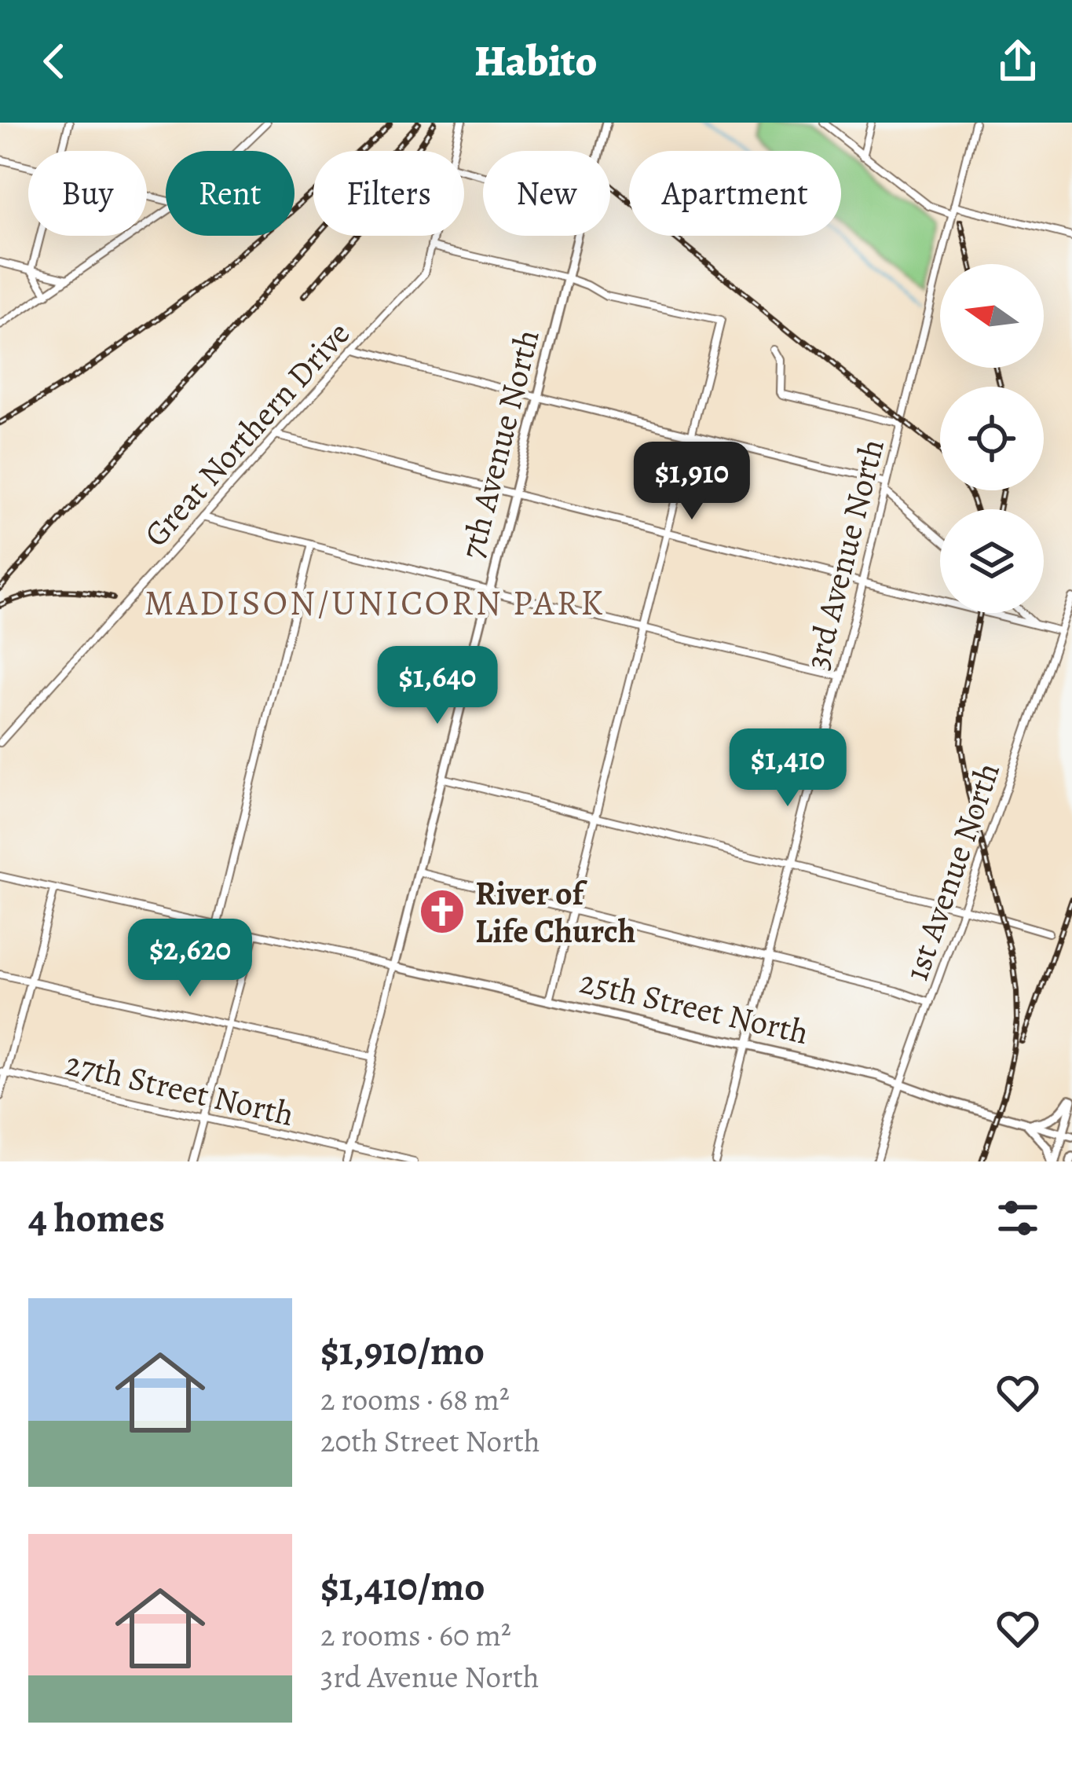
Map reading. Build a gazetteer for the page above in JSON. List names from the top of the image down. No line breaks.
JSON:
{"streets":{"main road":["7th Avenue North","25th Street North"],"street":["Great Northern Drive","3rd Avenue North","1st Avenue North","27th Street North"]},"crossings":[["7th Avenue North","25th Street North"],["7th Avenue North","27th Street North"],["3rd Avenue North","25th Street North"],["1st Avenue North","25th Street North"]],"districts":["MADISON/UNICORN PARK"],"places":{"church":["River of Life Church"]},"north":"left","page":{"header":"Habito","chip":["Buy","Rent","Filters","New","Apartment"],"price":["$1,910","$1,640","$1,410","$2,620"],"heading":"4 homes","list":[{"name":"$1,910/mo","note":"2 rooms · 68 m² · 20th Street North"},{"name":"$1,410/mo","note":"2 rooms · 60 m² · 3rd Avenue North"}]}}
